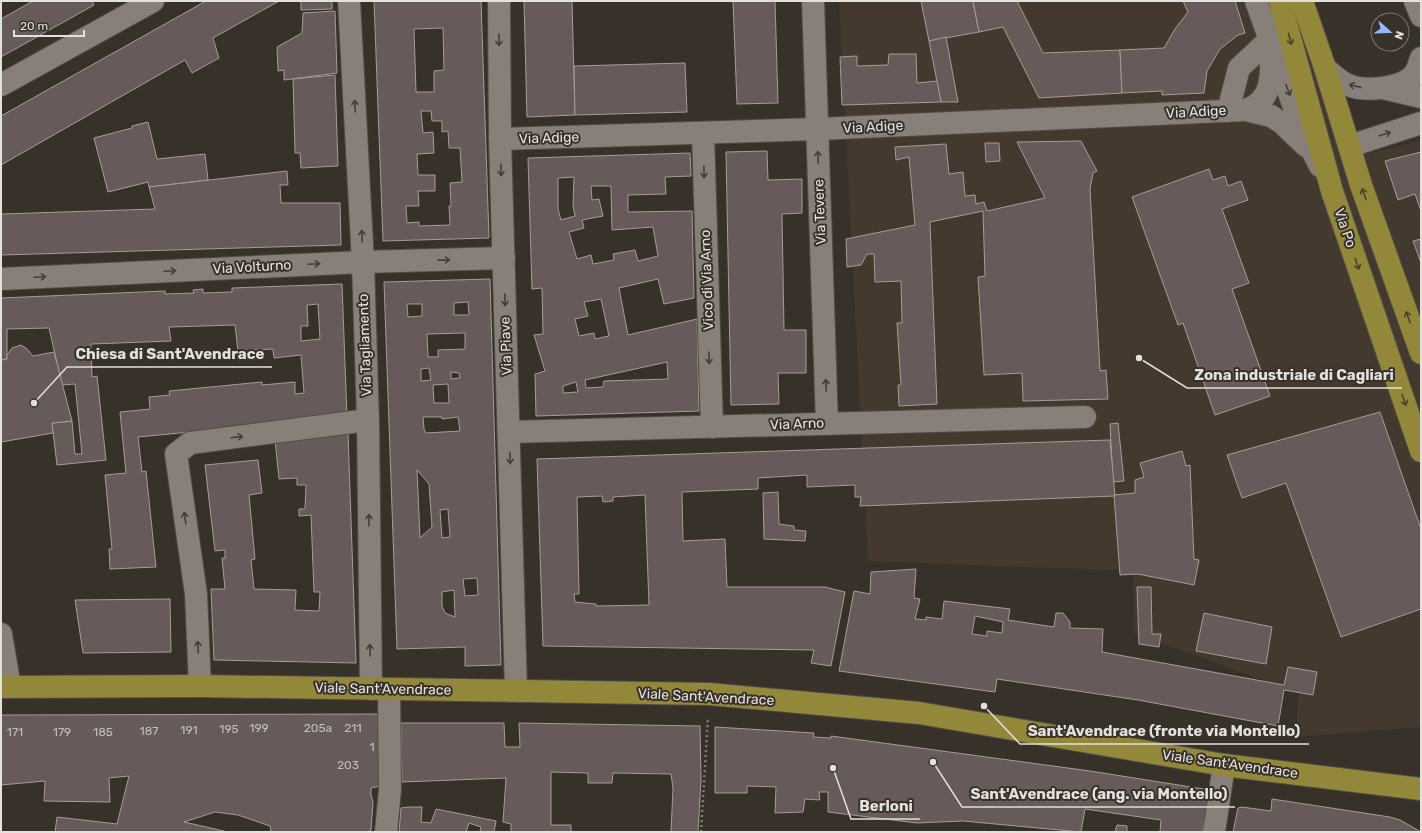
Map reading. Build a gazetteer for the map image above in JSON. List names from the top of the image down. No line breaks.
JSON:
{"streets":{"main road":["Via Po","Viale Sant'Avendrace"],"street":["Via Adige","Via Tevere","Via Volturno","Vico di Via Arno","Via Tagliamento","Via Piave","Via Arno"]},"crossings":[["Via Adige","Via Tevere"],["Via Adige","Vico di Via Arno"],["Via Adige","Via Piave"],["Via Tevere","Via Arno"],["Via Volturno","Via Tagliamento"],["Via Volturno","Via Piave"],["Vico di Via Arno","Via Arno"],["Via Tagliamento","Viale Sant'Avendrace"],["Via Piave","Via Arno"],["Via Piave","Viale Sant'Avendrace"]],"one_way":["Via Tevere","Via Volturno","Vico di Via Arno","Via Tagliamento","Via Piave"],"places":["Zona industriale di Cagliari","Chiesa di Sant'Avendrace","Sant'Avendrace (fronte via Montello)","Sant'Avendrace (ang. via Montello)","Berloni"],"house_numbers":["199","205a","211","195","191","187","171","179","185","1","203"],"scale_bar":"20 m","north":"right"}
